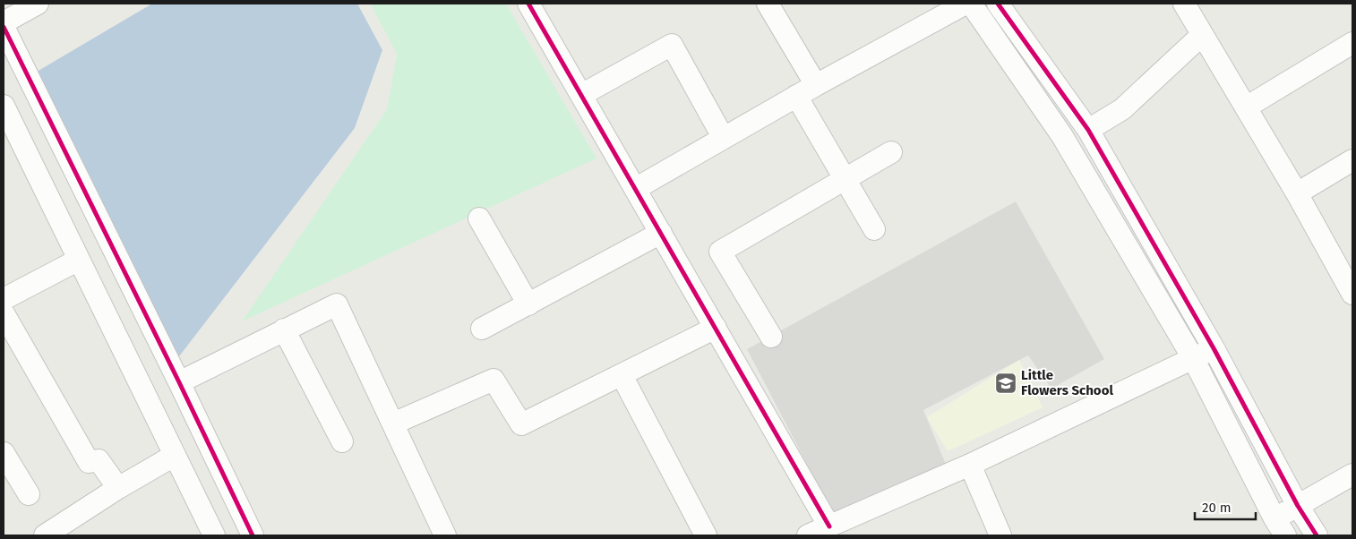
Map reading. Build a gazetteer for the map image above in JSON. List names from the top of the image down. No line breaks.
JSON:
{"places":{"school or university":["Little Flowers School"]},"scale_bar":"20 m"}
